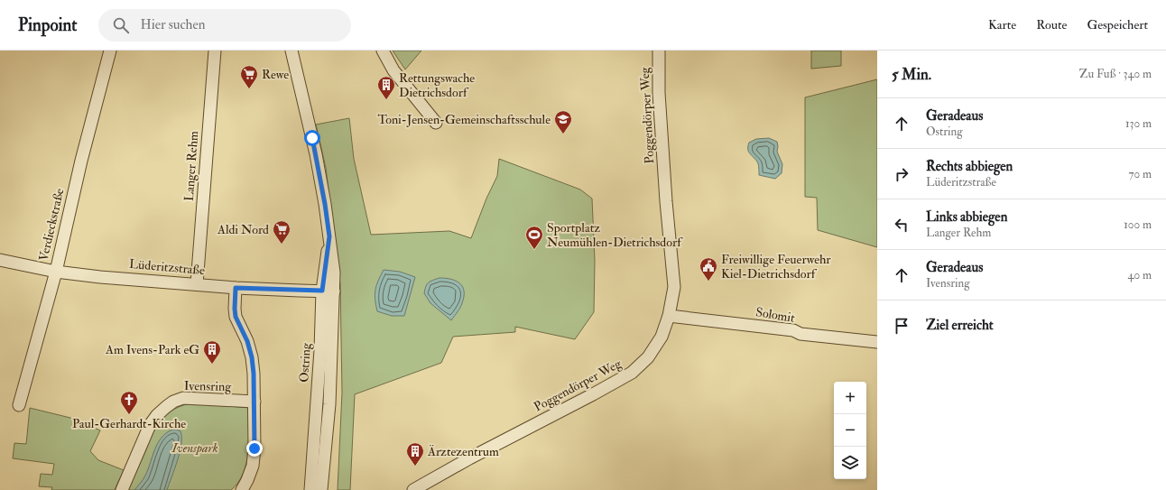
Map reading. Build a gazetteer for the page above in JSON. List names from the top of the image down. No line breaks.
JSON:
{"streets":{"street":["Poggendörper Weg","Langer Rehm","Verdieckstraße","Lüderitzstraße","Solomit","Ostring","Ivensring"]},"crossings":[["Poggendörper Weg","Solomit"],["Langer Rehm","Lüderitzstraße"],["Verdieckstraße","Lüderitzstraße"],["Lüderitzstraße","Ostring"]],"parks":["Ivenspark"],"places":{"supermarket":["Rewe","Aldi Nord"],"building":["Rettungswache Dietrichsdorf","Am Ivens-Park eG","Ärztezentrum"],"school or university":["Toni-Jensen-Gemeinschaftsschule"],"sports":["Sportplatz Neumühlen-Dietrichsdorf"],"public building":["Freiwillige Feuerwehr Kiel-Dietrichsdorf"],"church":["Paul-Gerhardt-Kirche"]},"page":{"header":"Pinpoint","search":"Hier suchen","nav":["Karte","Route","Gespeichert"],"heading":["5 Min.","Zu Fuß · 340 m"],"list":[["Geradeaus","Ostring","130 m"],["Rechts abbiegen","Lüderitzstraße","70 m"],["Links abbiegen","Langer Rehm","100 m"],["Geradeaus","Ivensring","40 m"],"Ziel erreicht"],"map_buttons":["+","−"]}}
